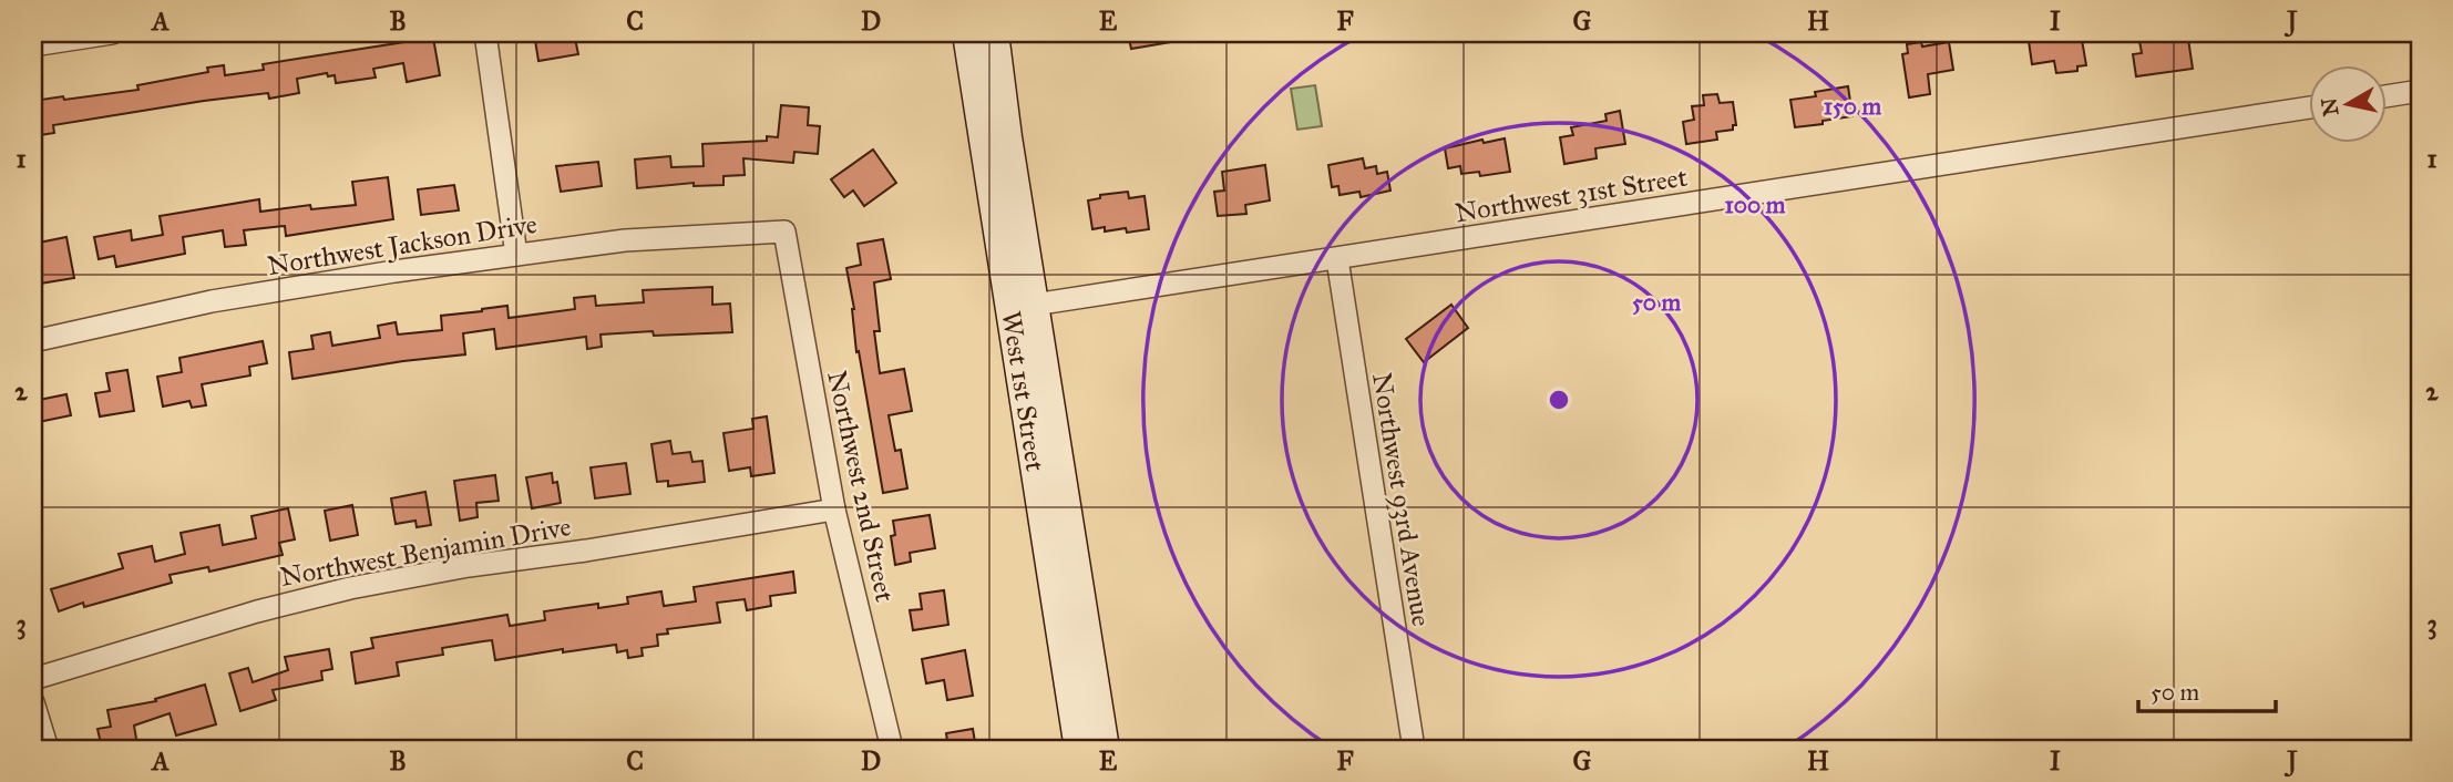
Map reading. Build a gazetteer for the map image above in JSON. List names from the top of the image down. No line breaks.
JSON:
{"streets":{"main road":["West 1st Street"],"street":["Northwest 31st Street","Northwest Jackson Drive","Northwest 2nd Street","Northwest 93rd Avenue","Northwest Benjamin Drive"]},"crossings":[["Northwest 31st Street","West 1st Street"],["Northwest 31st Street","Northwest 93rd Avenue"],["Northwest Jackson Drive","Northwest 2nd Street"],["Northwest 2nd Street","Northwest Benjamin Drive"]],"scale_bar":"50 m","north":"left","grid":{"columns":["A","B","C","D","E","F","G","H","I","J"],"rows":["1","2","3"]},"rings":["150 m","100 m","50 m"]}
